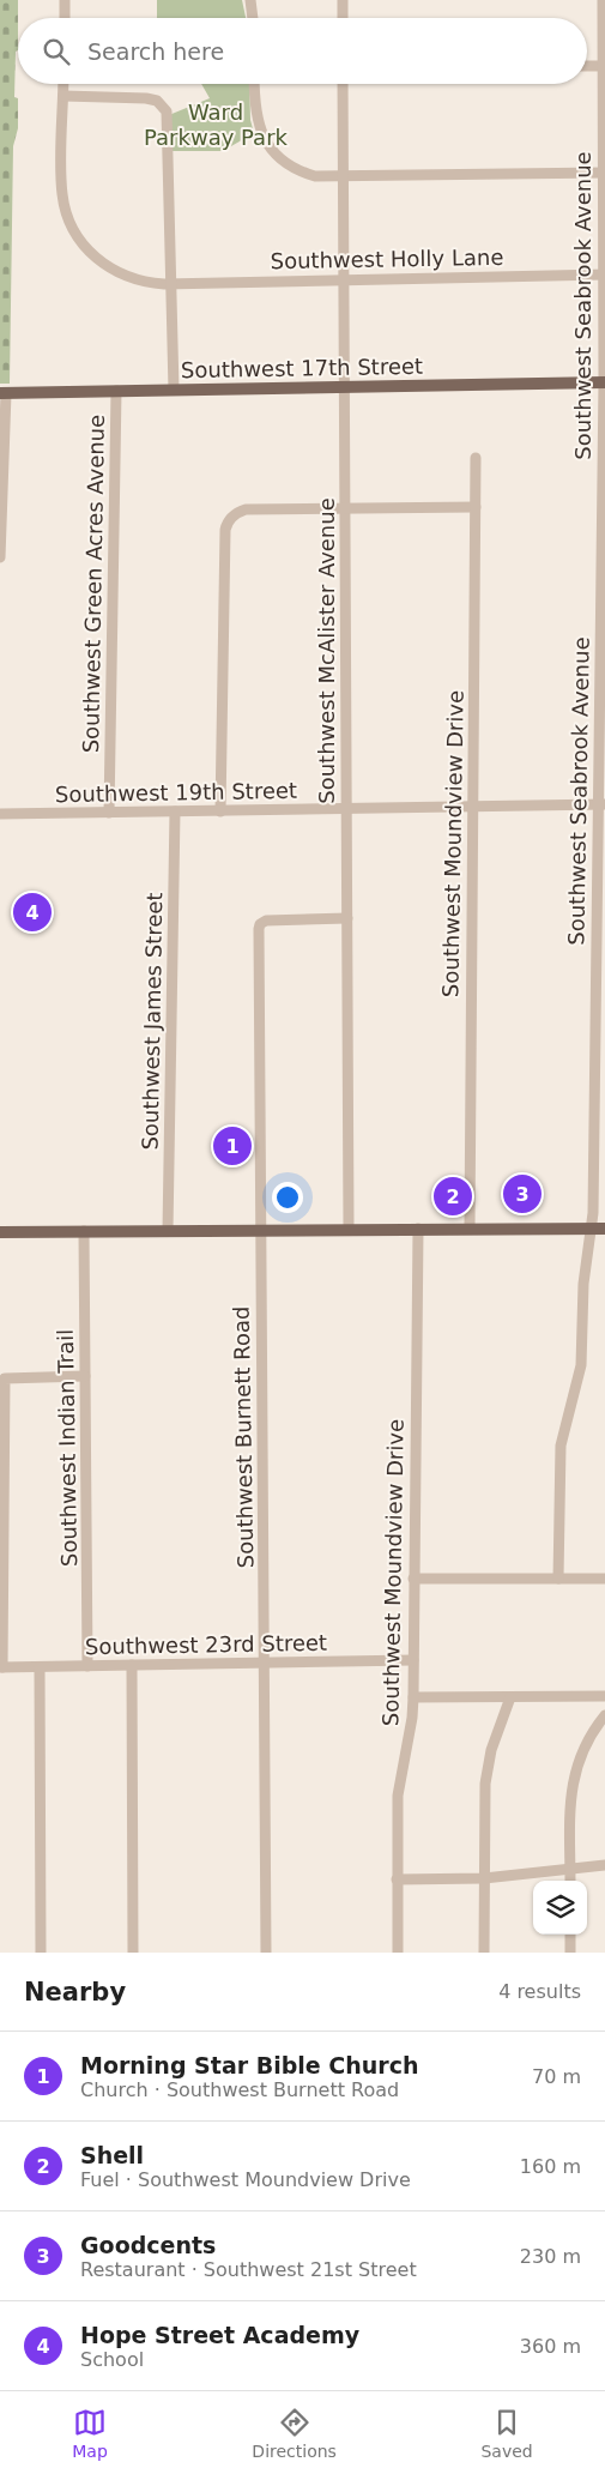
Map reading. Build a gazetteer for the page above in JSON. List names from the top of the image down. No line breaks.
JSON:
{"streets":{"main road":["Southwest 17th Street"],"street":["Southwest Holly Lane","Southwest Seabrook Avenue","Southwest Green Acres Avenue","Southwest McAlister Avenue","Southwest 19th Street","Southwest Moundview Drive","Southwest James Street","Southwest Burnett Road","Southwest Indian Trail","Southwest 23rd Street"]},"crossings":[["Southwest Holly Lane","Southwest Seabrook Avenue"],["Southwest Holly Lane","Southwest McAlister Avenue"],["Southwest Seabrook Avenue","Southwest 17th Street"],["Southwest Seabrook Avenue","Southwest 19th Street"],["Southwest 17th Street","Southwest Green Acres Avenue"],["Southwest 17th Street","Southwest McAlister Avenue"],["Southwest Green Acres Avenue","Southwest 19th Street"],["Southwest McAlister Avenue","Southwest 19th Street"],["Southwest McAlister Avenue","Southwest Burnett Road"],["Southwest 19th Street","Southwest Moundview Drive"],["Southwest 19th Street","Southwest James Street"],["Southwest Moundview Drive","Southwest 23rd Street"],["Southwest Burnett Road","Southwest 23rd Street"],["Southwest Indian Trail","Southwest 23rd Street"]],"parks":["Ward Parkway Park"],"page":{"search":"Search here","pins":["4","1","3","2"],"heading":["Nearby","4 results"],"list":[{"mark":"1","name":"Morning Star Bible Church","note":"Church · Southwest Burnett Road","value":"70 m"},{"mark":"2","name":"Shell","note":"Fuel · Southwest Moundview Drive","value":"160 m"},{"mark":"3","name":"Goodcents","note":"Restaurant · Southwest 21st Street","value":"230 m"},{"mark":"4","name":"Hope Street Academy","note":"School","value":"360 m"}],"nav":["Map","Directions","Saved"]}}
